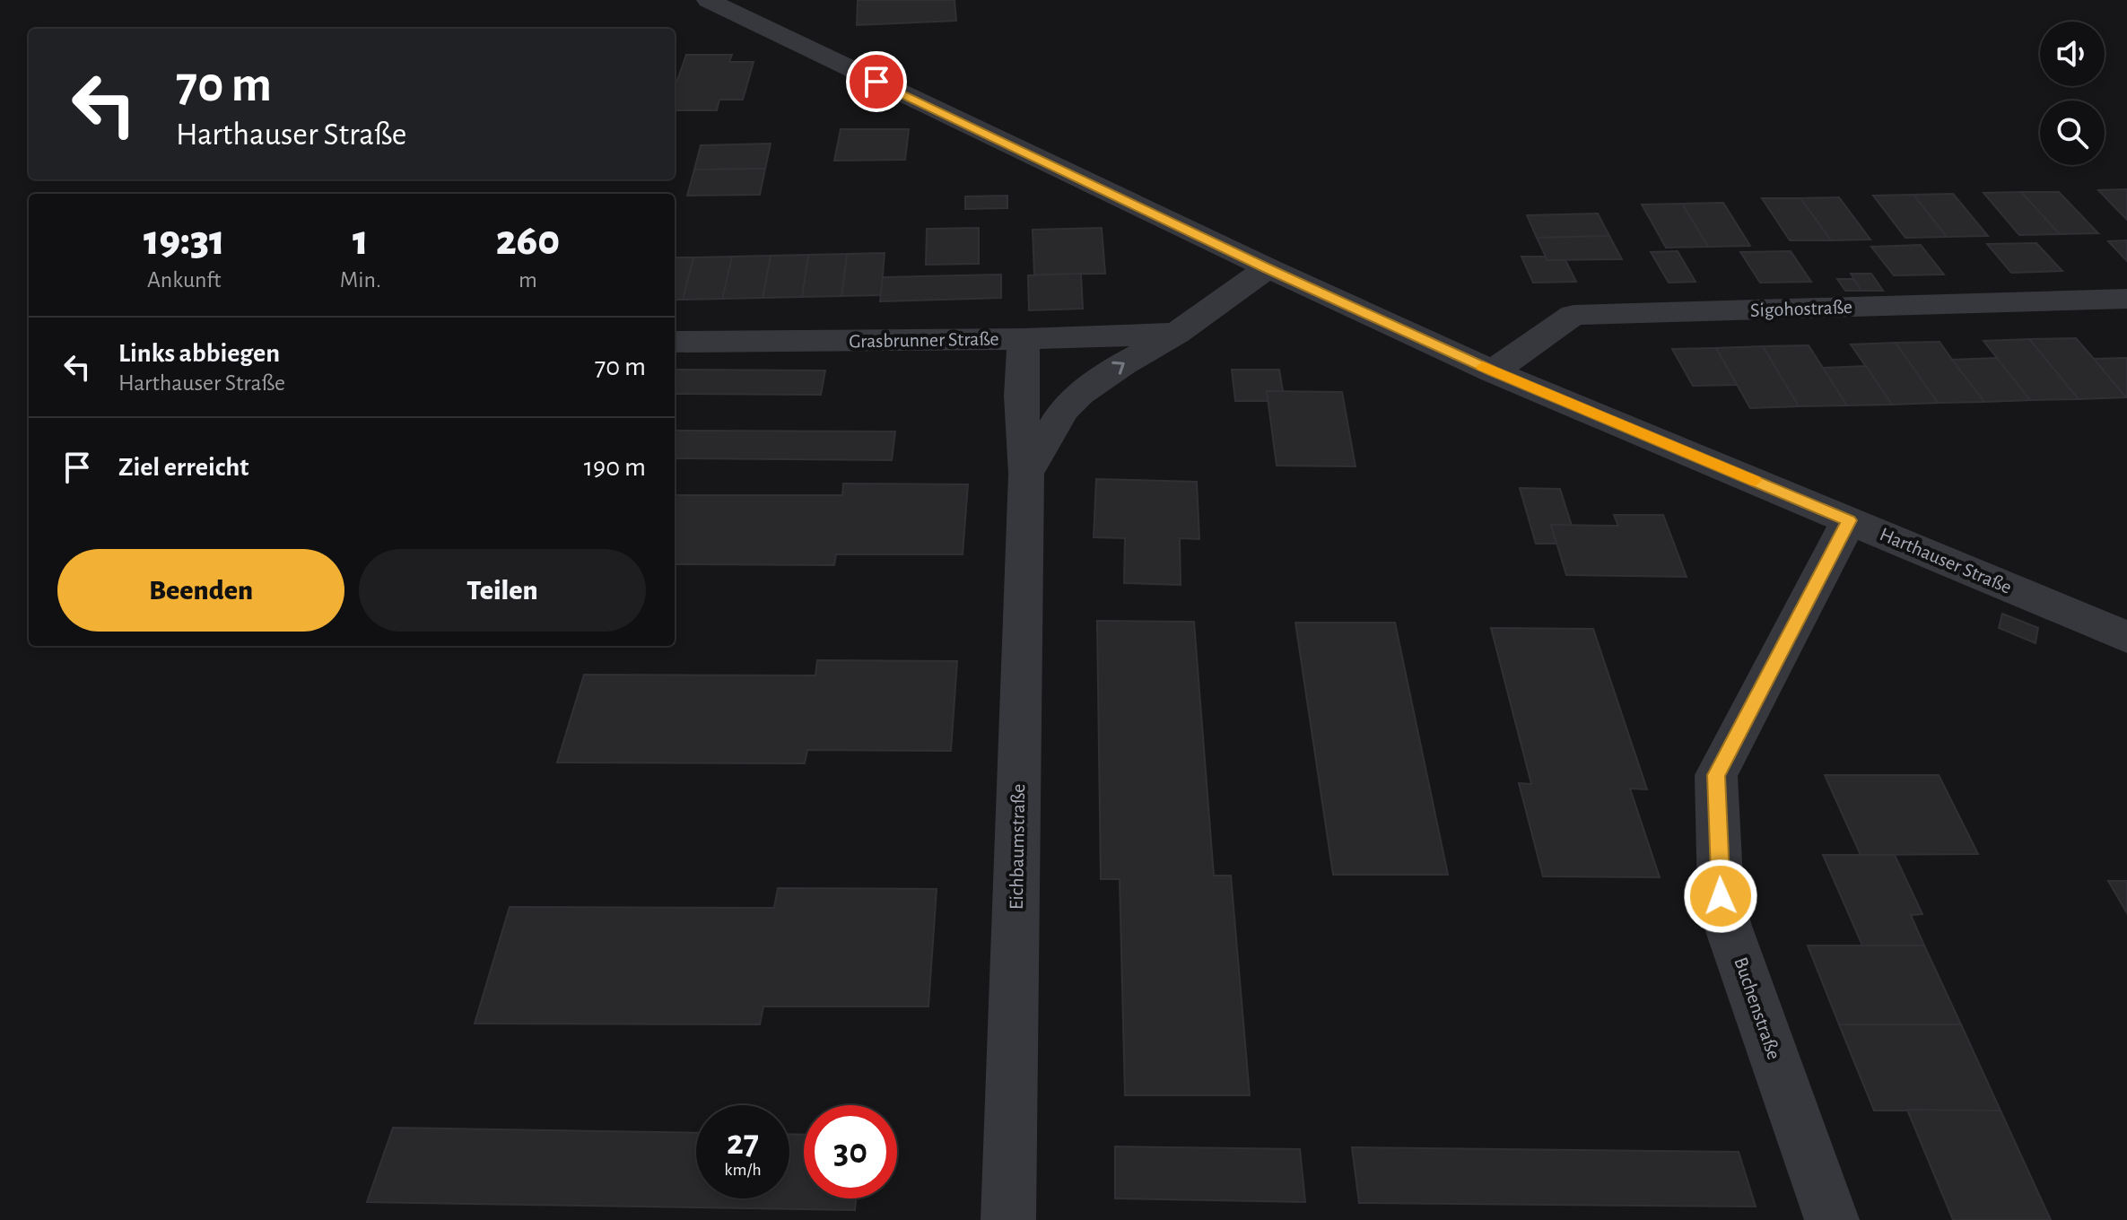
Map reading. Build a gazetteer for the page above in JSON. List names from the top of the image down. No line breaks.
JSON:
{"streets":{"street":["Sigohostraße","Grasbrunner Straße","Harthauser Straße","Eichbaumstraße","Buchenstraße"]},"crossings":[["Sigohostraße","Harthauser Straße"],["Grasbrunner Straße","Eichbaumstraße"],["Harthauser Straße","Eichbaumstraße"],["Harthauser Straße","Buchenstraße"]],"page":{"turn":["70 m","Harthauser Straße"],"eta":["19:31","Ankunft","1","Min.","260","m"],"list":[{"name":"Links abbiegen","note":"Harthauser Straße","value":"70 m"},{"name":"Ziel erreicht","value":"190 m"}],"buttons":["Beenden","Teilen"],"speed":"27 km/h","limit":"30"}}
